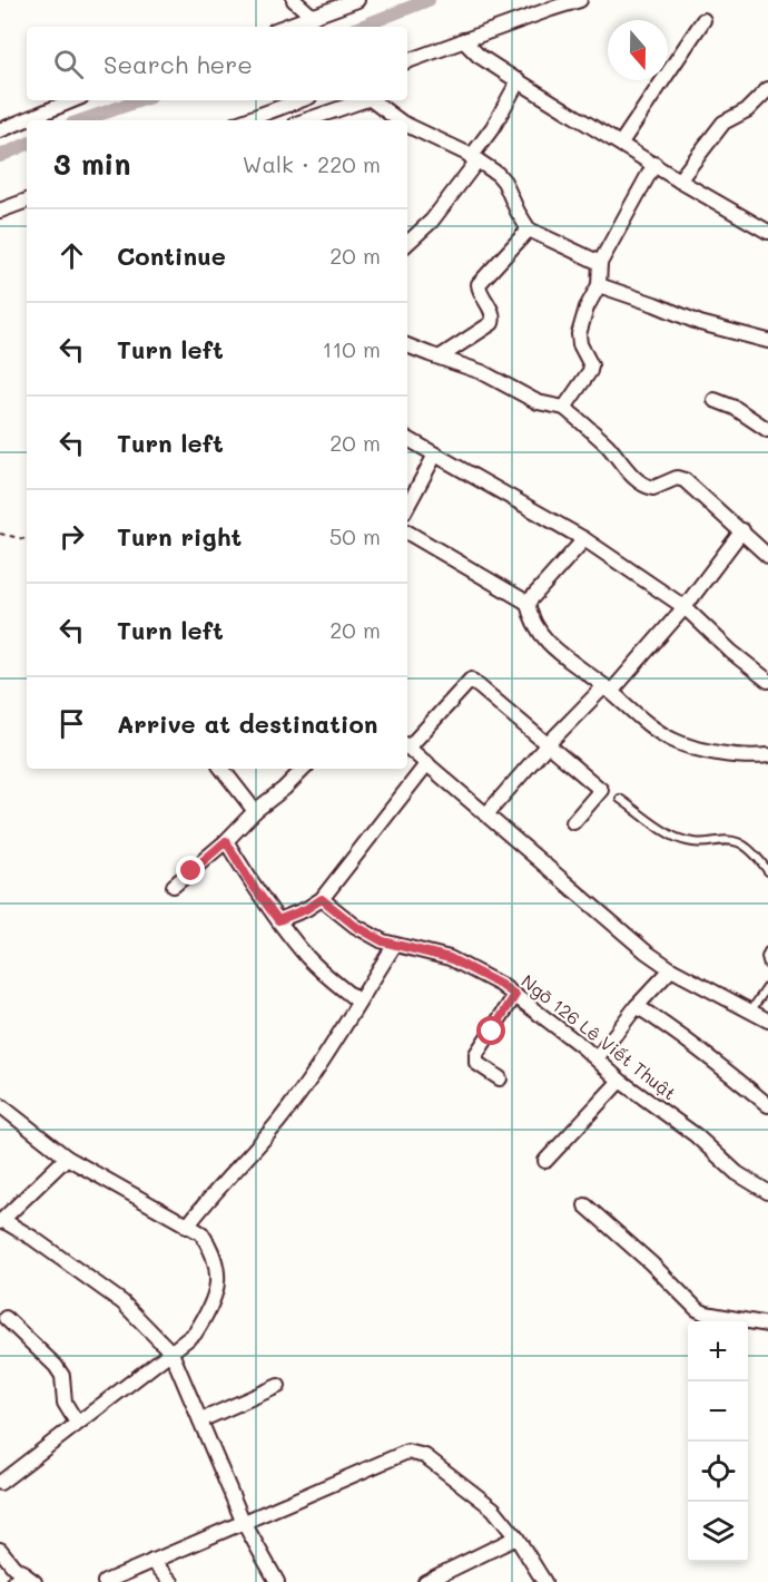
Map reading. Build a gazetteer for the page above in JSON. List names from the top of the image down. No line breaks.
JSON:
{"streets":{"street":["Ngõ 126 Lê Viết Thuật"]},"north":"bottom","page":{"search":"Search here","heading":["3 min","Walk · 220 m"],"list":[["Continue","20 m"],["Turn left","110 m"],["Turn left","20 m"],["Turn right","50 m"],["Turn left","20 m"],"Arrive at destination"],"map_buttons":["+","−"]}}
